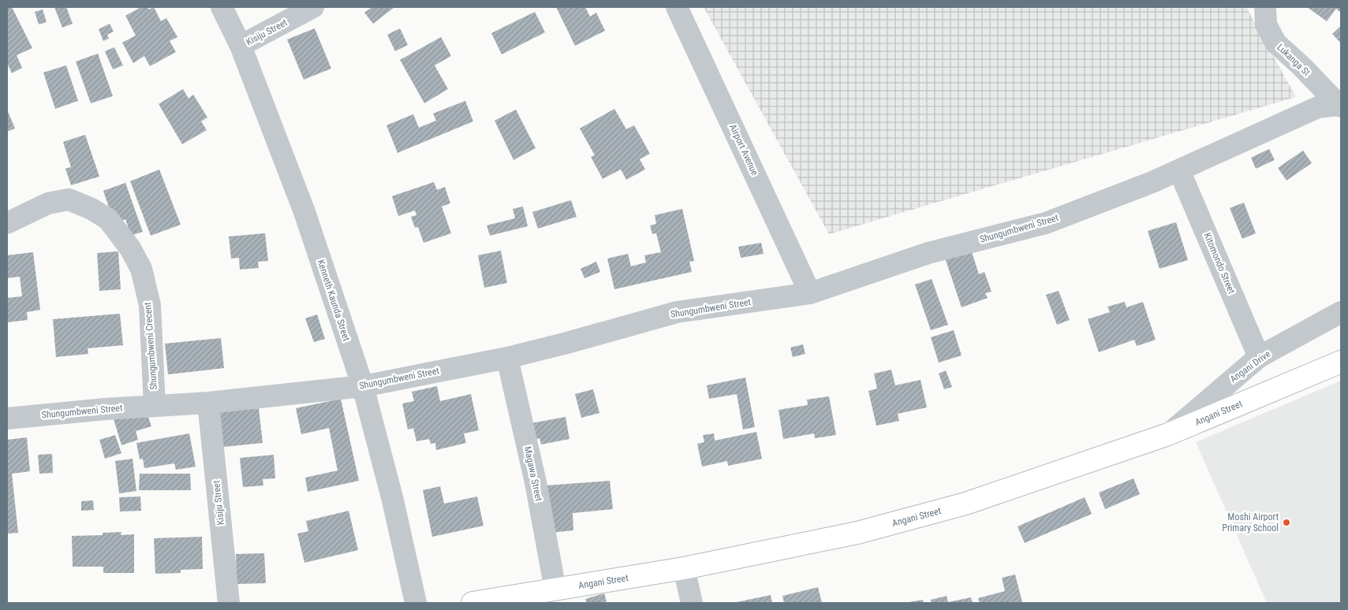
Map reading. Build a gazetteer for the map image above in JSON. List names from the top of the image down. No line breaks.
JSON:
{"streets":{"street":["Kisiju Street","Lukanga St","Airport Avenue","Shungumbweni Street","Kitomondo Street","Kenneth Kaunda Street","Shungumbweni Crecent","Angani Drive","Angani Street","Magawa Street"]},"crossings":[["Kisiju Street","Shungumbweni Street"],["Kisiju Street","Kenneth Kaunda Street"],["Lukanga St","Shungumbweni Street"],["Airport Avenue","Shungumbweni Street"],["Shungumbweni Street","Kitomondo Street"],["Shungumbweni Street","Kenneth Kaunda Street"],["Shungumbweni Street","Shungumbweni Crecent"],["Shungumbweni Street","Magawa Street"],["Kitomondo Street","Angani Drive"],["Angani Drive","Angani Street"],["Angani Street","Magawa Street"]],"places":["Moshi Airport Primary School"]}
